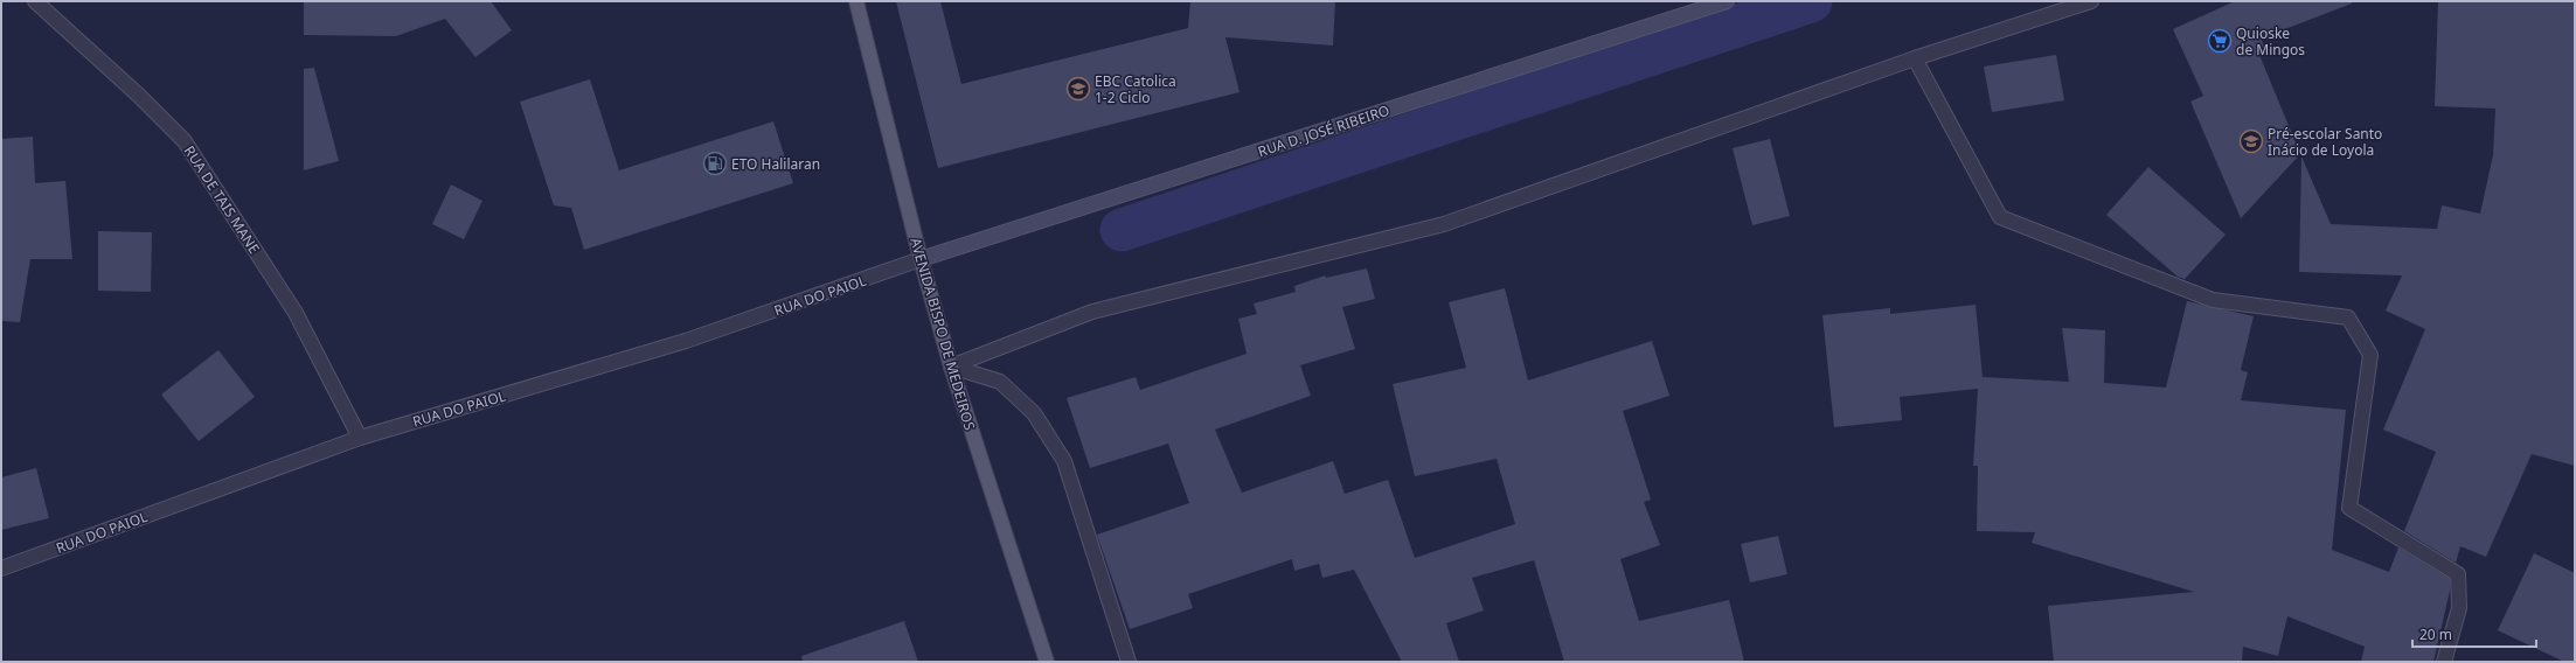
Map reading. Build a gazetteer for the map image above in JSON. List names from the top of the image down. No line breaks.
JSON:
{"streets":{"main road":["AVENIDA BISPO DE MEDEIROS"],"street":["RUA D. JOSÉ RIBEIRO","RUA DE TAIS MANE","RUA DO PAIOL"]},"crossings":[["RUA D. JOSÉ RIBEIRO","RUA DO PAIOL"],["RUA D. JOSÉ RIBEIRO","AVENIDA BISPO DE MEDEIROS"],["RUA DE TAIS MANE","RUA DO PAIOL"],["RUA DO PAIOL","AVENIDA BISPO DE MEDEIROS"]],"places":{"supermarket":["Quioske de Mingos"],"school or university":["EBC Catolica 1-2 Ciclo","Pré-escolar Santo Inácio de Loyola"],"fuel station":["ETO Halilaran"]},"scale_bar":"20 m"}
